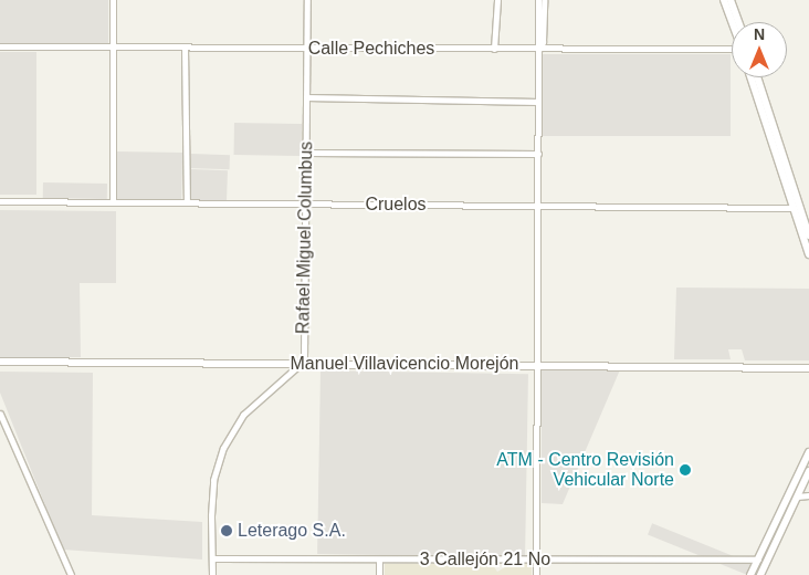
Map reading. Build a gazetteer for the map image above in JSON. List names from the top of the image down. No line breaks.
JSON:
{"streets":{"street":["Calle Pechiches","Cruelos","Rafael Miguel Columbus","Manuel Villavicencio Morejón","3 Callejón 21 No"]},"crossings":[["Calle Pechiches","Rafael Miguel Columbus"],["Cruelos","Rafael Miguel Columbus"],["Rafael Miguel Columbus","Manuel Villavicencio Morejón"]],"places":["ATM - Centro Revisión Vehicular Norte","Leterago S.A."],"north":"top"}
